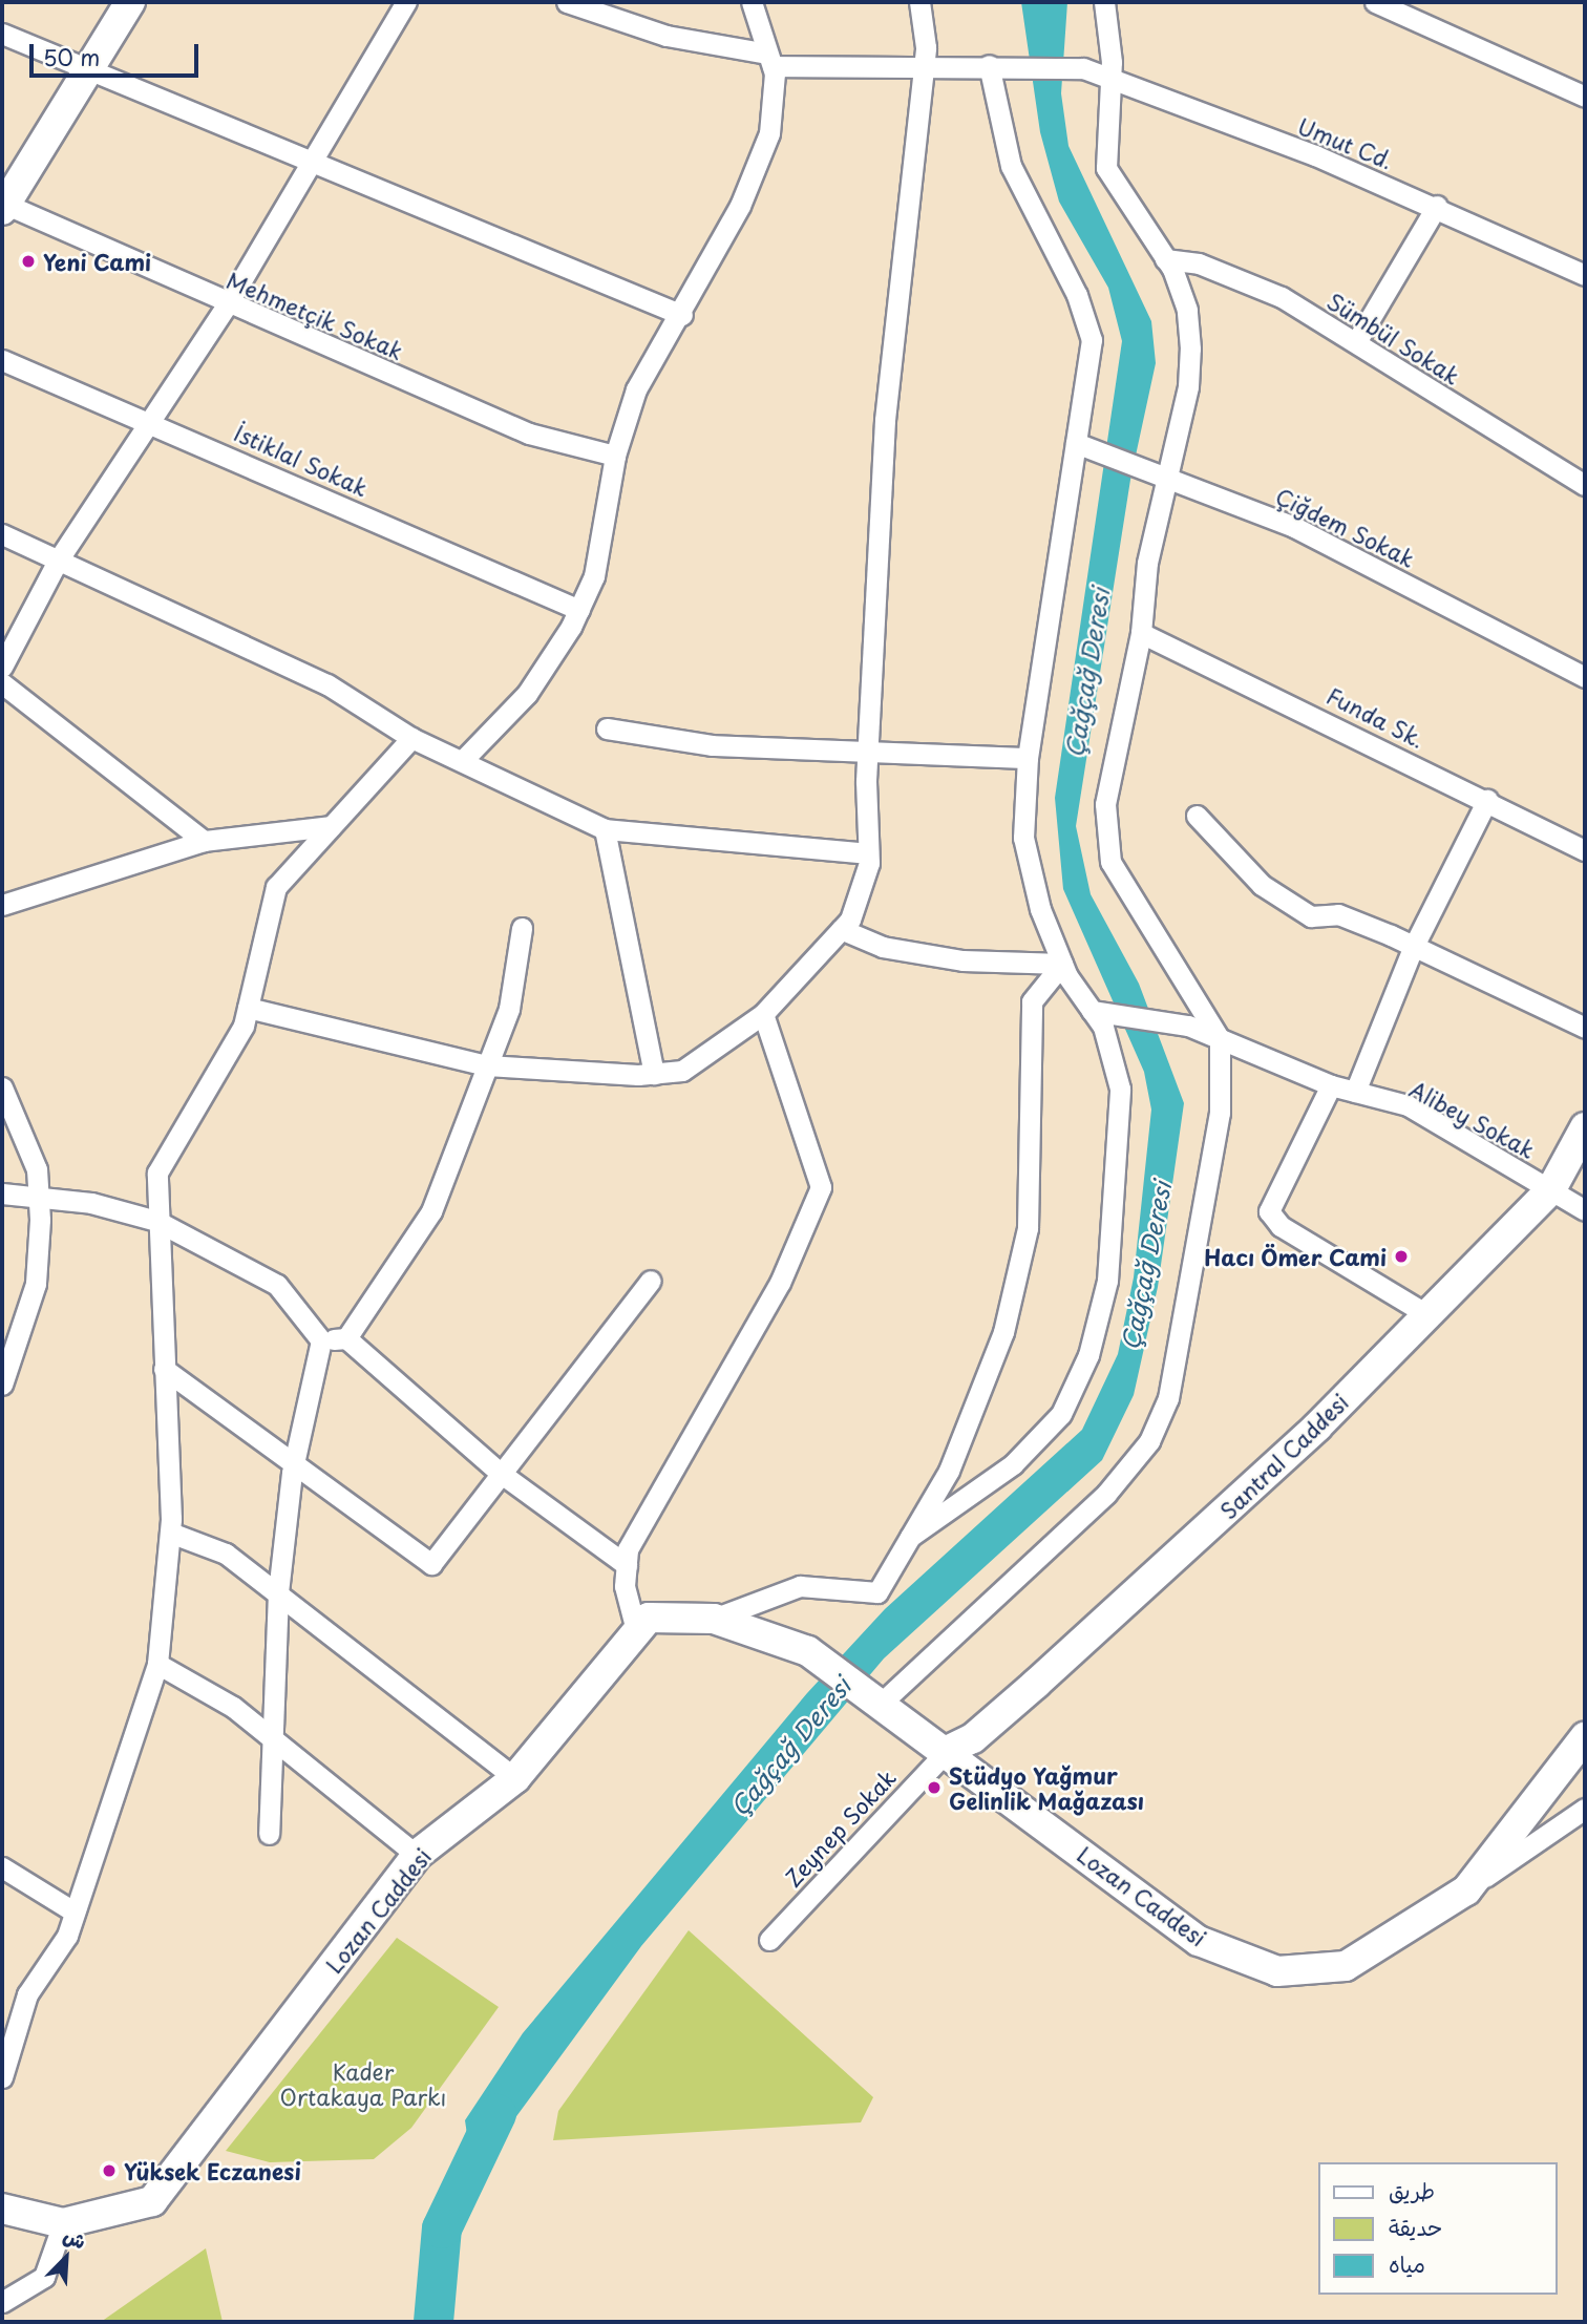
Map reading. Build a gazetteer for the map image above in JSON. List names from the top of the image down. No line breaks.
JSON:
{"streets":{"main road":["Santral Caddesi","Lozan Caddesi"],"street":["Umut Cd.","Mehmetçik Sokak","Sümbül Sokak","İstiklal Sokak","Çiğdem Sokak","Funda Sk.","Alibey Sokak","Zeynep Sokak"]},"crossings":[["Alibey Sokak","Santral Caddesi"],["Santral Caddesi","Zeynep Sokak"],["Santral Caddesi","Lozan Caddesi"],["Zeynep Sokak","Lozan Caddesi"]],"water":["Çağçağ Deresi"],"parks":["Kader Ortakaya Parkı"],"places":["Yeni Cami","Hacı Ömer Cami","Stüdyo Yağmur Gelinlik Mağazası","Yüksek Eczanesi"],"legend":["طريق","حديقة","مياه"],"scale_bar":"50 m","north":"top right"}
